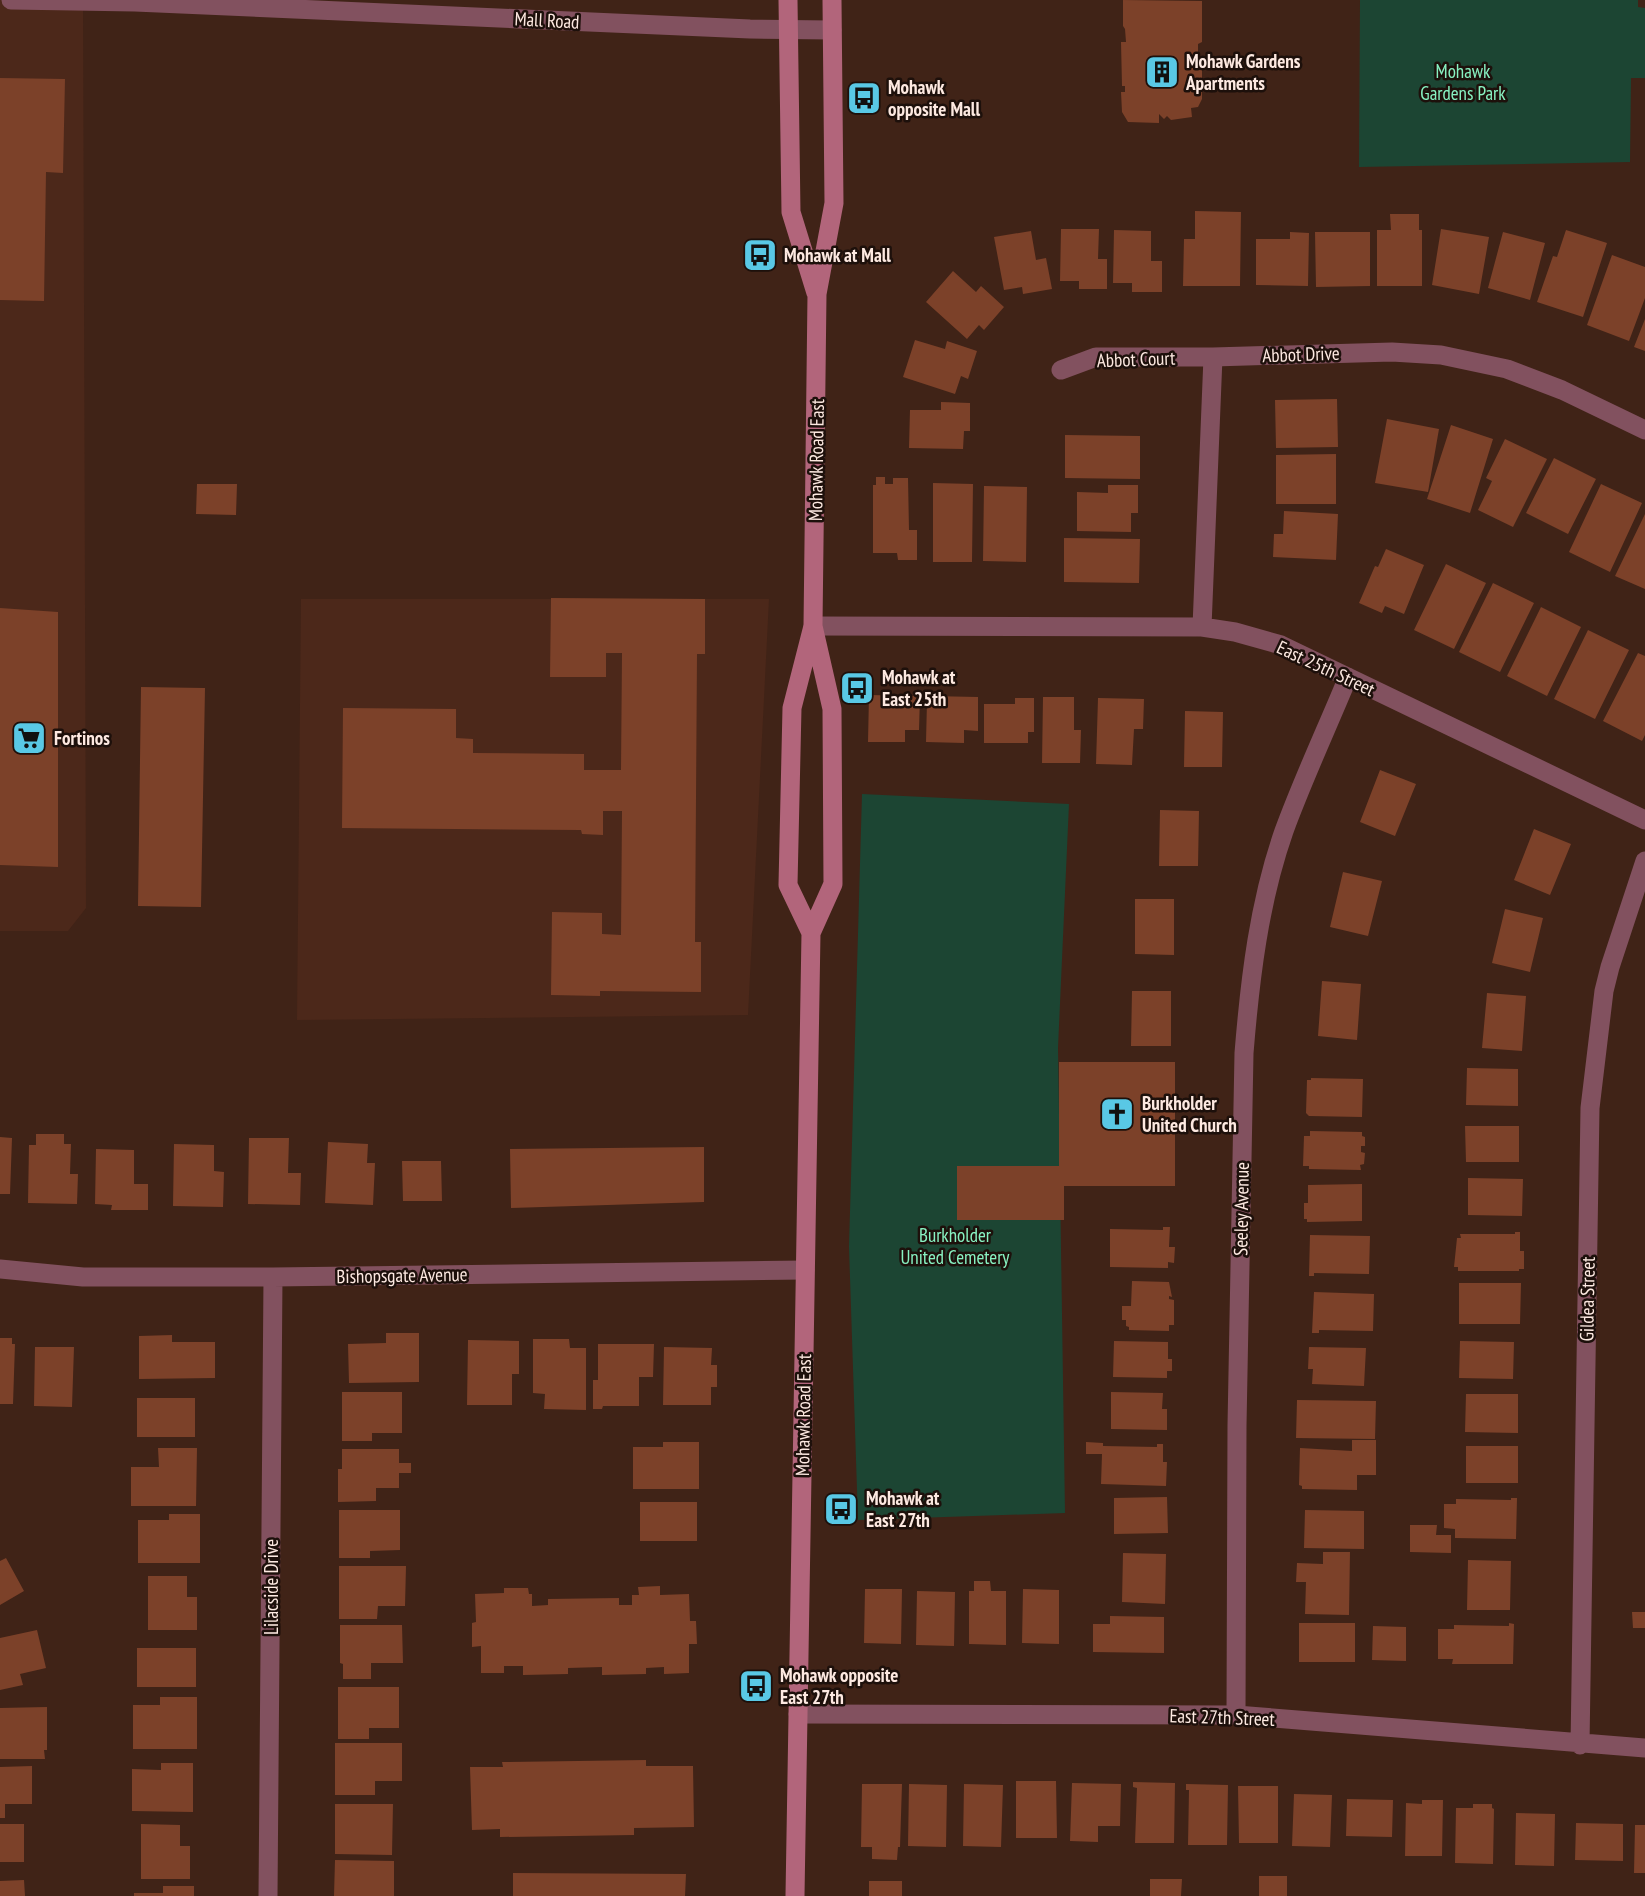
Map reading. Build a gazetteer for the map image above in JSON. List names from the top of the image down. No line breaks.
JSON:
{"streets":{"main road":["Mohawk Road East"],"street":["Mall Road","Abbot Drive","Abbot Court","East 25th Street","Seeley Avenue","Bishopsgate Avenue","Gildea Street","Lilacside Drive","East 27th Street"]},"crossings":[["Mall Road","Mohawk Road East"],["Abbot Drive","Abbot Court"],["Mohawk Road East","East 25th Street"],["Mohawk Road East","Bishopsgate Avenue"],["Mohawk Road East","East 27th Street"],["East 25th Street","Seeley Avenue"],["Seeley Avenue","East 27th Street"],["Bishopsgate Avenue","Lilacside Drive"],["Gildea Street","East 27th Street"]],"parks":["Mohawk Gardens Park","Burkholder United Cemetery"],"places":{"building":["Mohawk Gardens Apartments"],"bus stop":["Mohawk opposite Mall","Mohawk at Mall","Mohawk at East 25th","Mohawk at East 27th","Mohawk opposite East 27th"],"supermarket":["Fortinos"],"church":["Burkholder United Church"]}}
